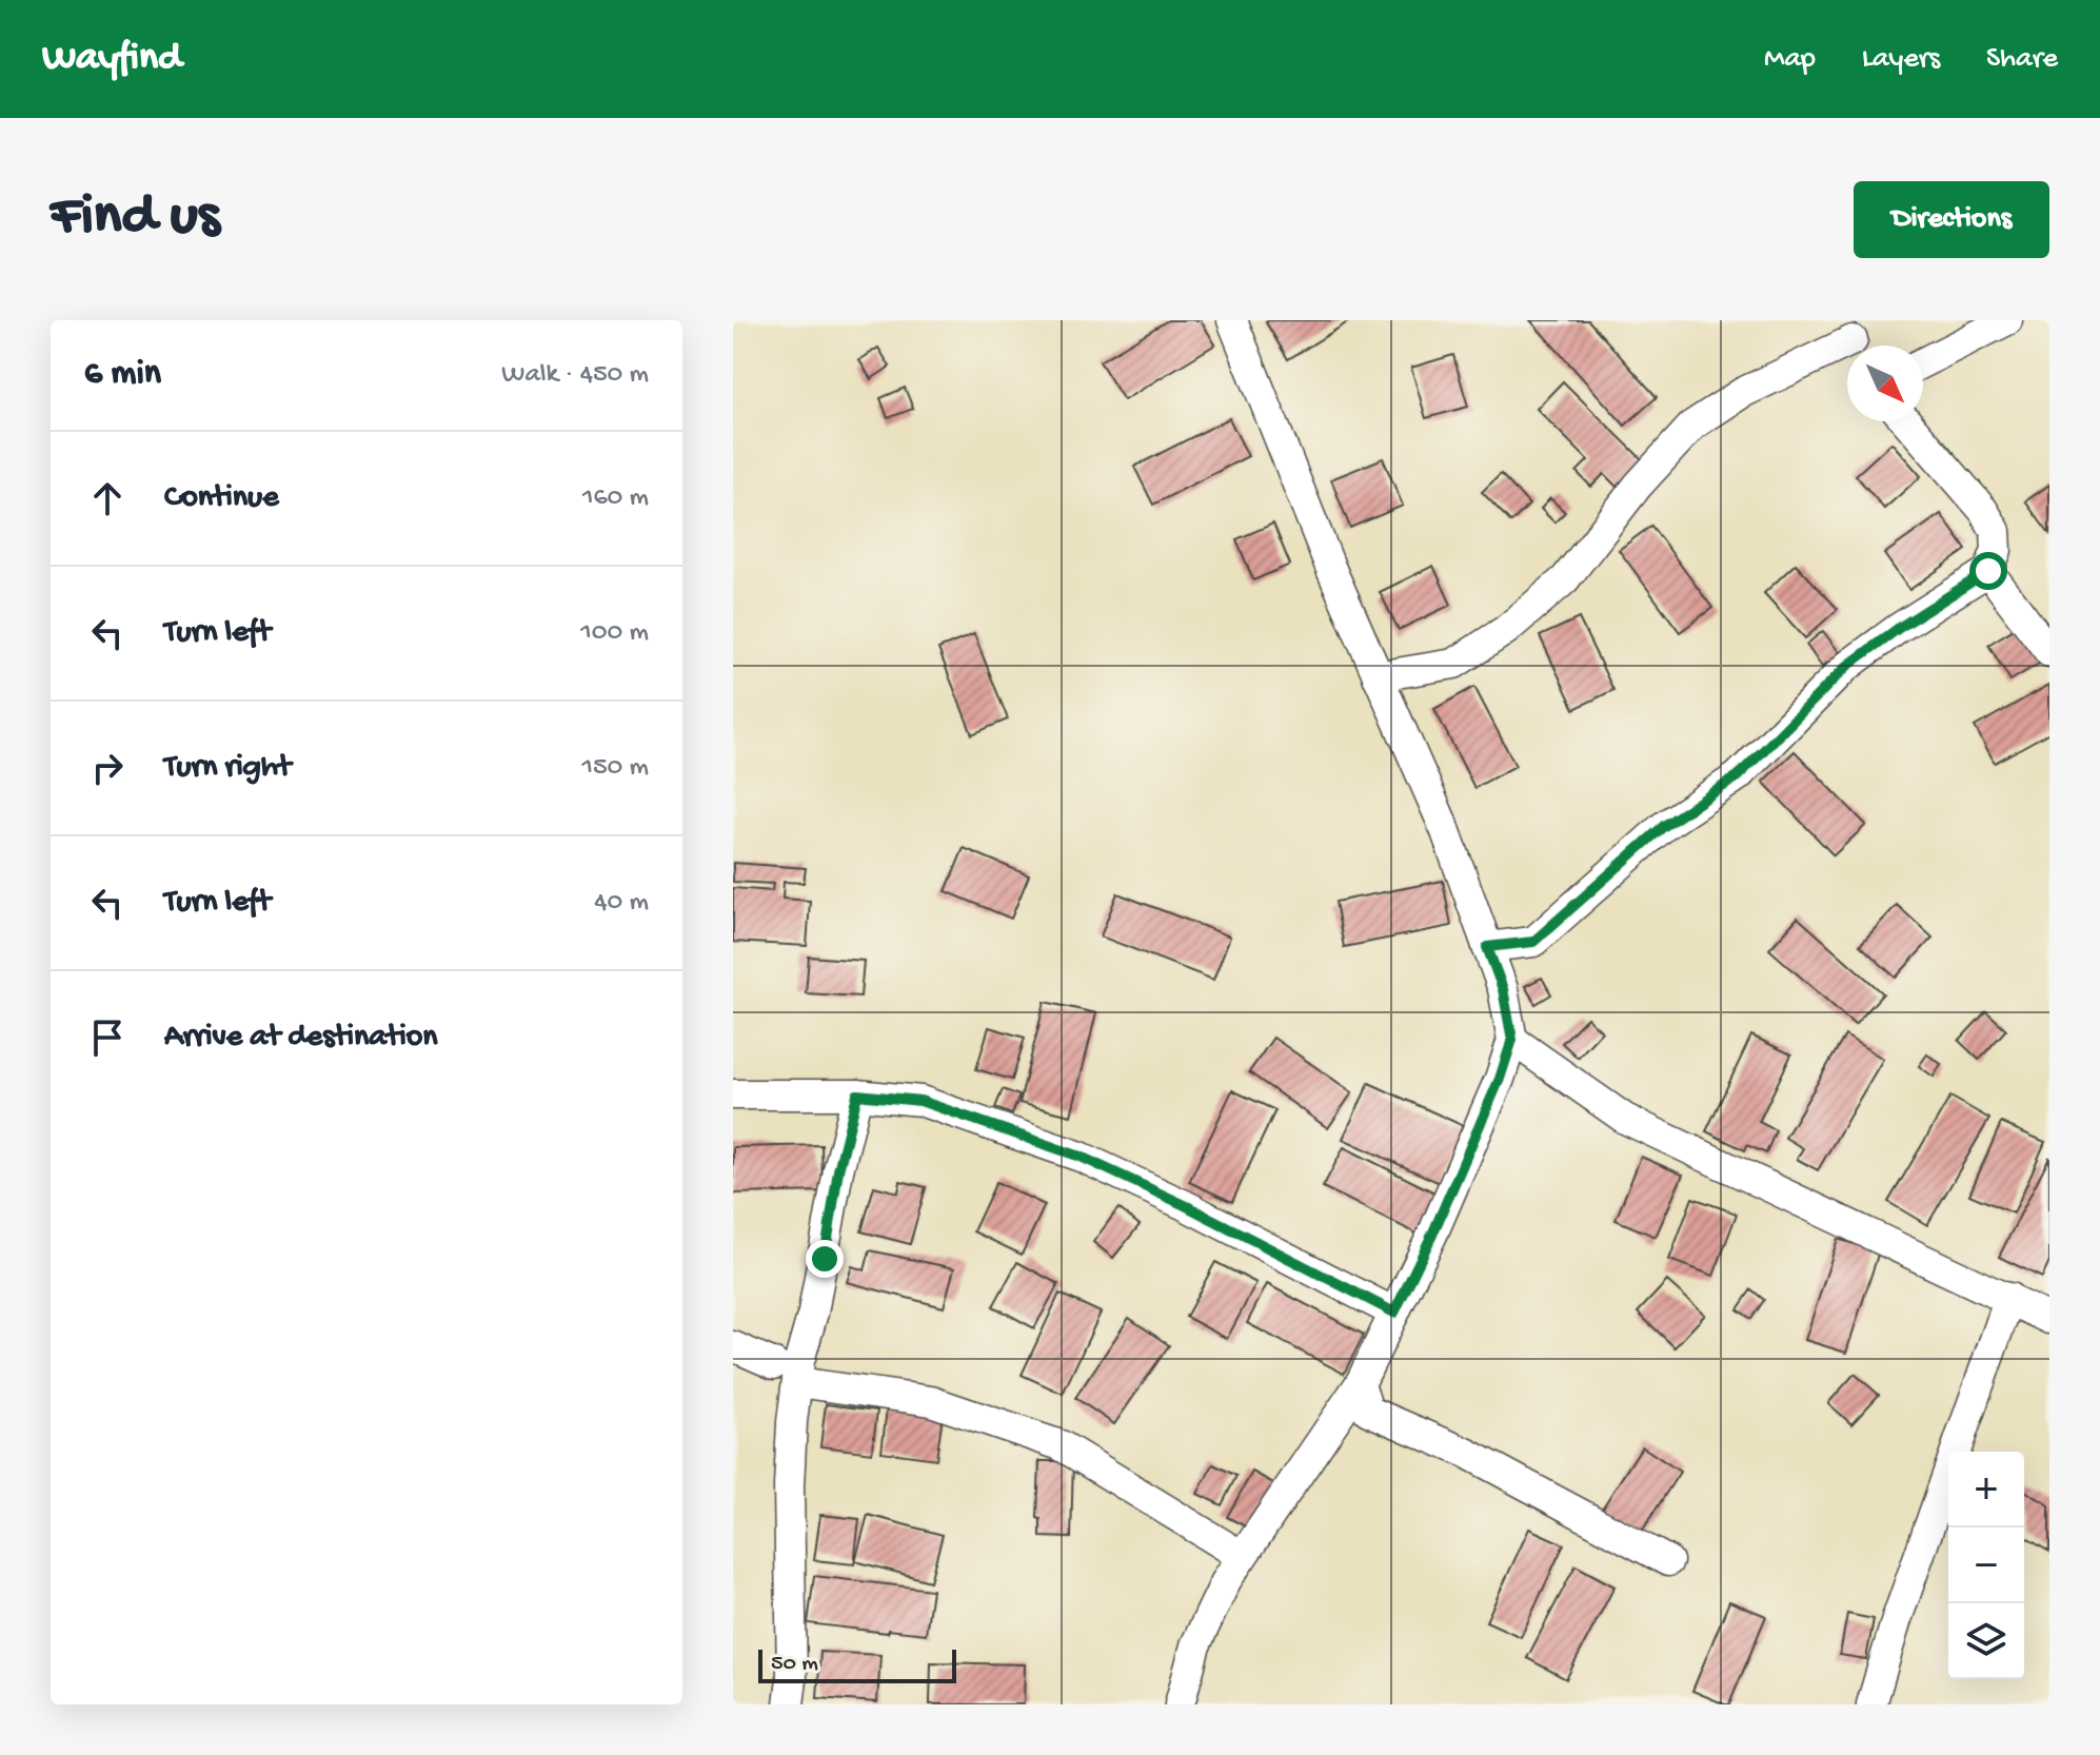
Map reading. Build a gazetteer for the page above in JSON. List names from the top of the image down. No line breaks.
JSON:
{"scale_bar":"50 m","north":"bottom right","page":{"header":"Wayfind","nav":["Map","Layers","Share"],"buttons":"Directions","title":"Find us","heading":["6 min","Walk · 450 m"],"list":[["Continue","160 m"],["Turn left","100 m"],["Turn right","150 m"],["Turn left","40 m"],"Arrive at destination"],"map_buttons":["+","−"],"scale":"50 m"}}
